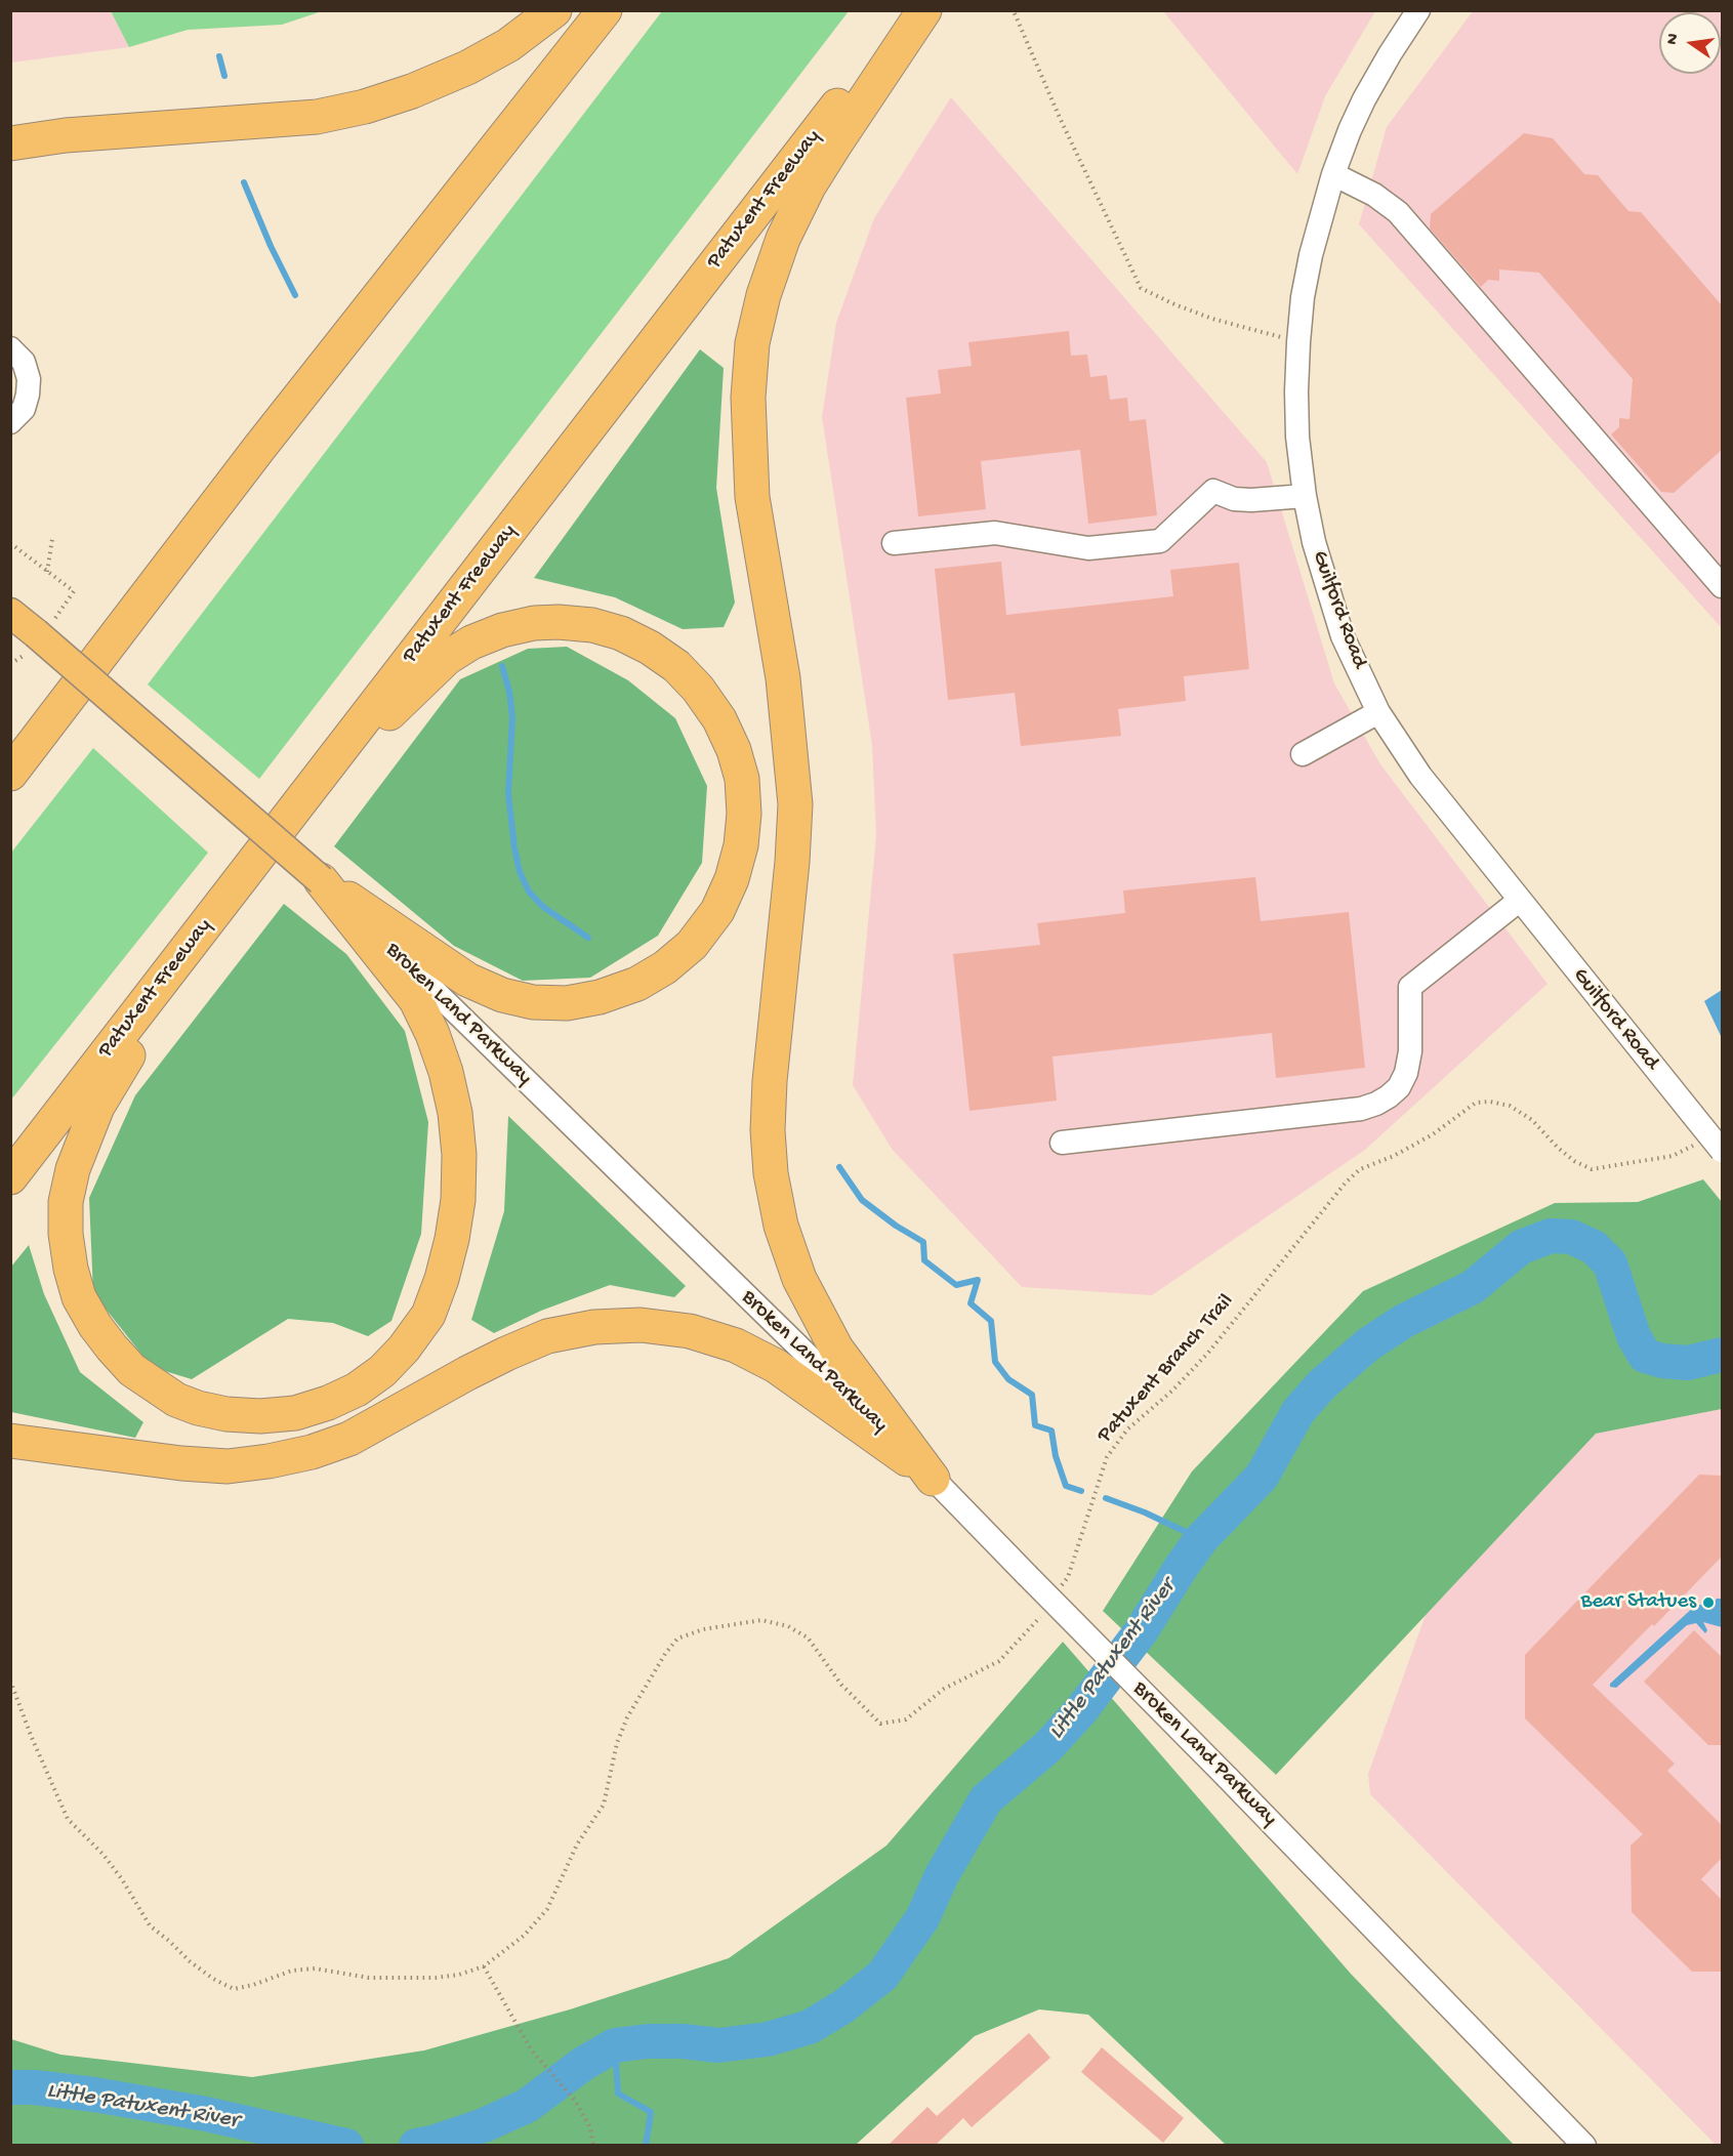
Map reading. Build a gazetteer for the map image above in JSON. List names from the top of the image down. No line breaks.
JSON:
{"streets":{"highway":["Patuxent Freeway"],"main road":["Broken Land Parkway"],"street":["Guilford Road"],"path":["Patuxent Branch Trail"]},"water":["Little Patuxent River"],"places":["Bear Statues"],"north":"left"}
